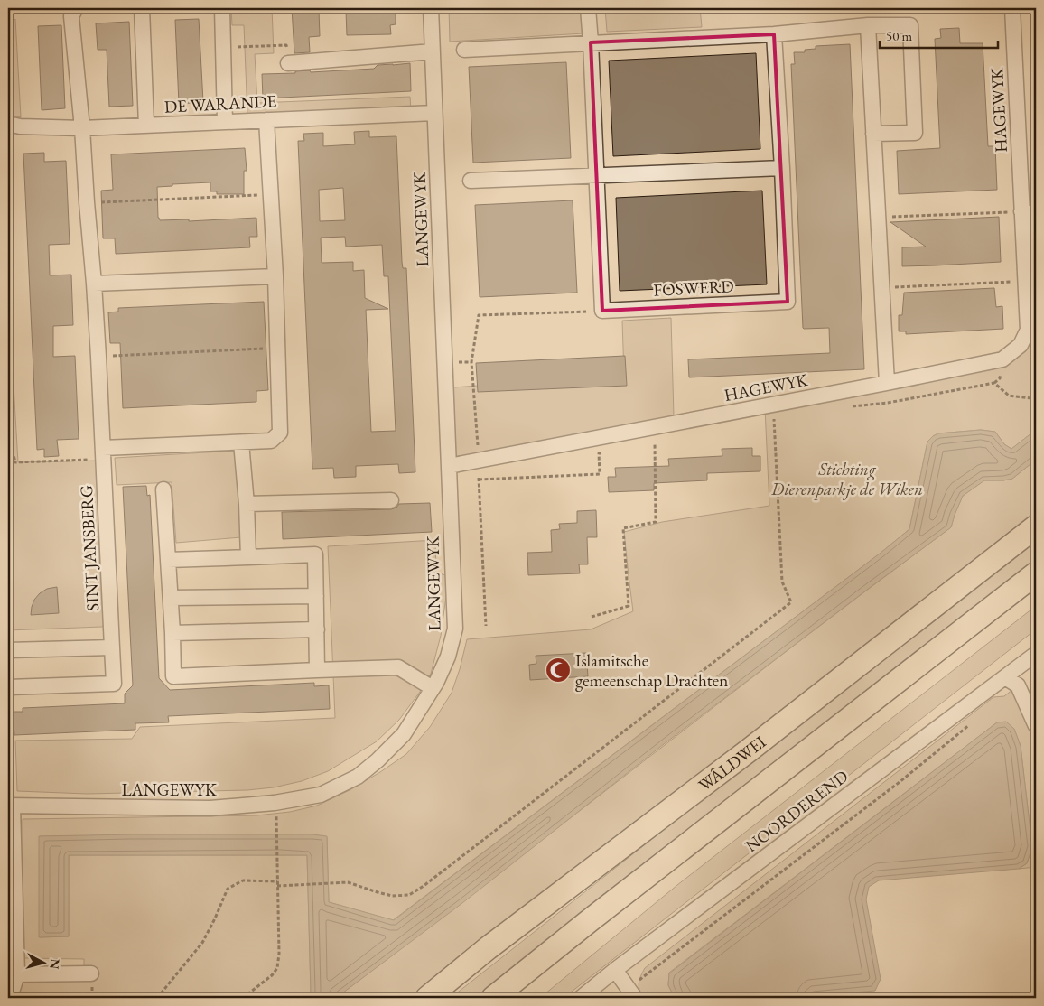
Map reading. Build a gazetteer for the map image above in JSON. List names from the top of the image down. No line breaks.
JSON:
{"streets":{"highway":["WÂLDWEI"],"street":["DE WARANDE","HAGEWYK","LANGEWYK","FOSWERD","SINT JANSBERG","NOORDEREND"]},"crossings":[["DE WARANDE","LANGEWYK"],["DE WARANDE","SINT JANSBERG"],["HAGEWYK","LANGEWYK"]],"parks":["Stichting Dierenparkje de Wiken"],"places":{"mosque":["Islamitsche gemeenschap Drachten"]},"scale_bar":"50 m","north":"right"}
